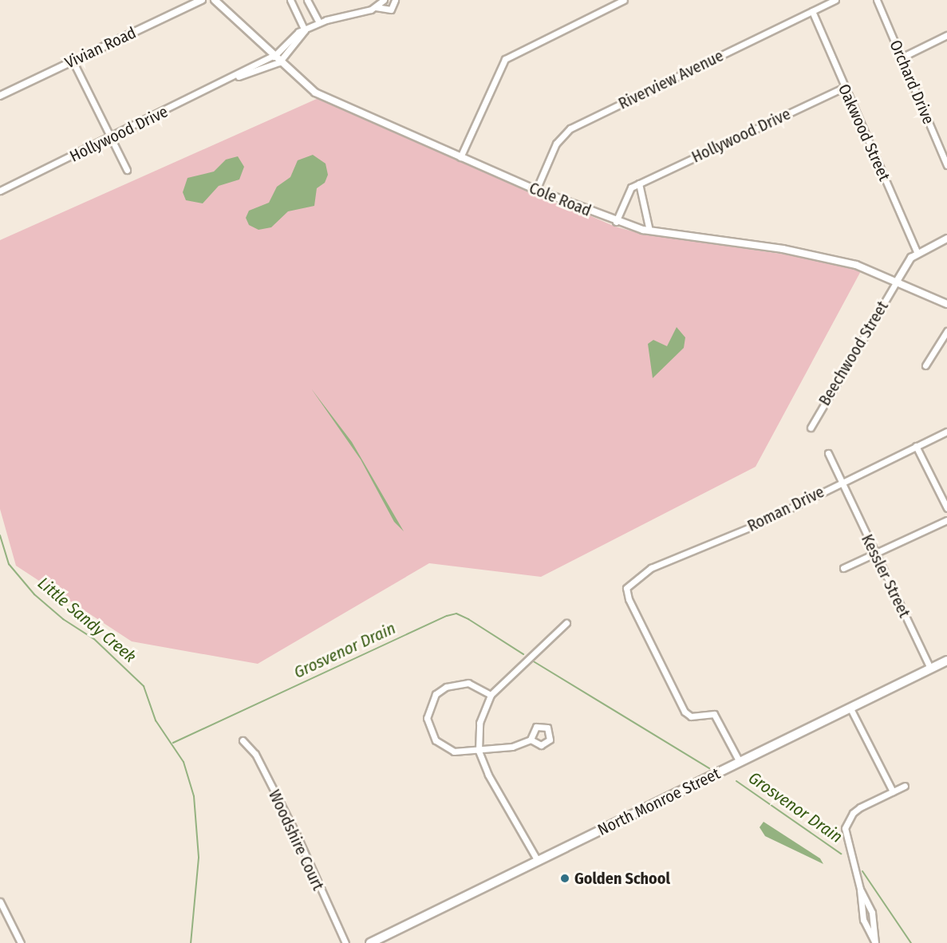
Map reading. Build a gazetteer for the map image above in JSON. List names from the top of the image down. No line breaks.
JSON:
{"streets":{"main road":["North Monroe Street"],"street":["Vivian Road","Riverview Avenue","Orchard Drive","Oakwood Street","Hollywood Drive","Cole Road","Beechwood Street","Roman Drive","Kessler Street","Woodshire Court"]},"crossings":[["Riverview Avenue","Oakwood Street"],["Riverview Avenue","Cole Road"],["Oakwood Street","Hollywood Drive"],["Hollywood Drive","Cole Road"],["Cole Road","Beechwood Street"],["Roman Drive","Kessler Street"],["Roman Drive","North Monroe Street"],["Kessler Street","North Monroe Street"]],"water":["Little Sandy Creek","Grosvenor Drain"],"places":["Golden School"]}
